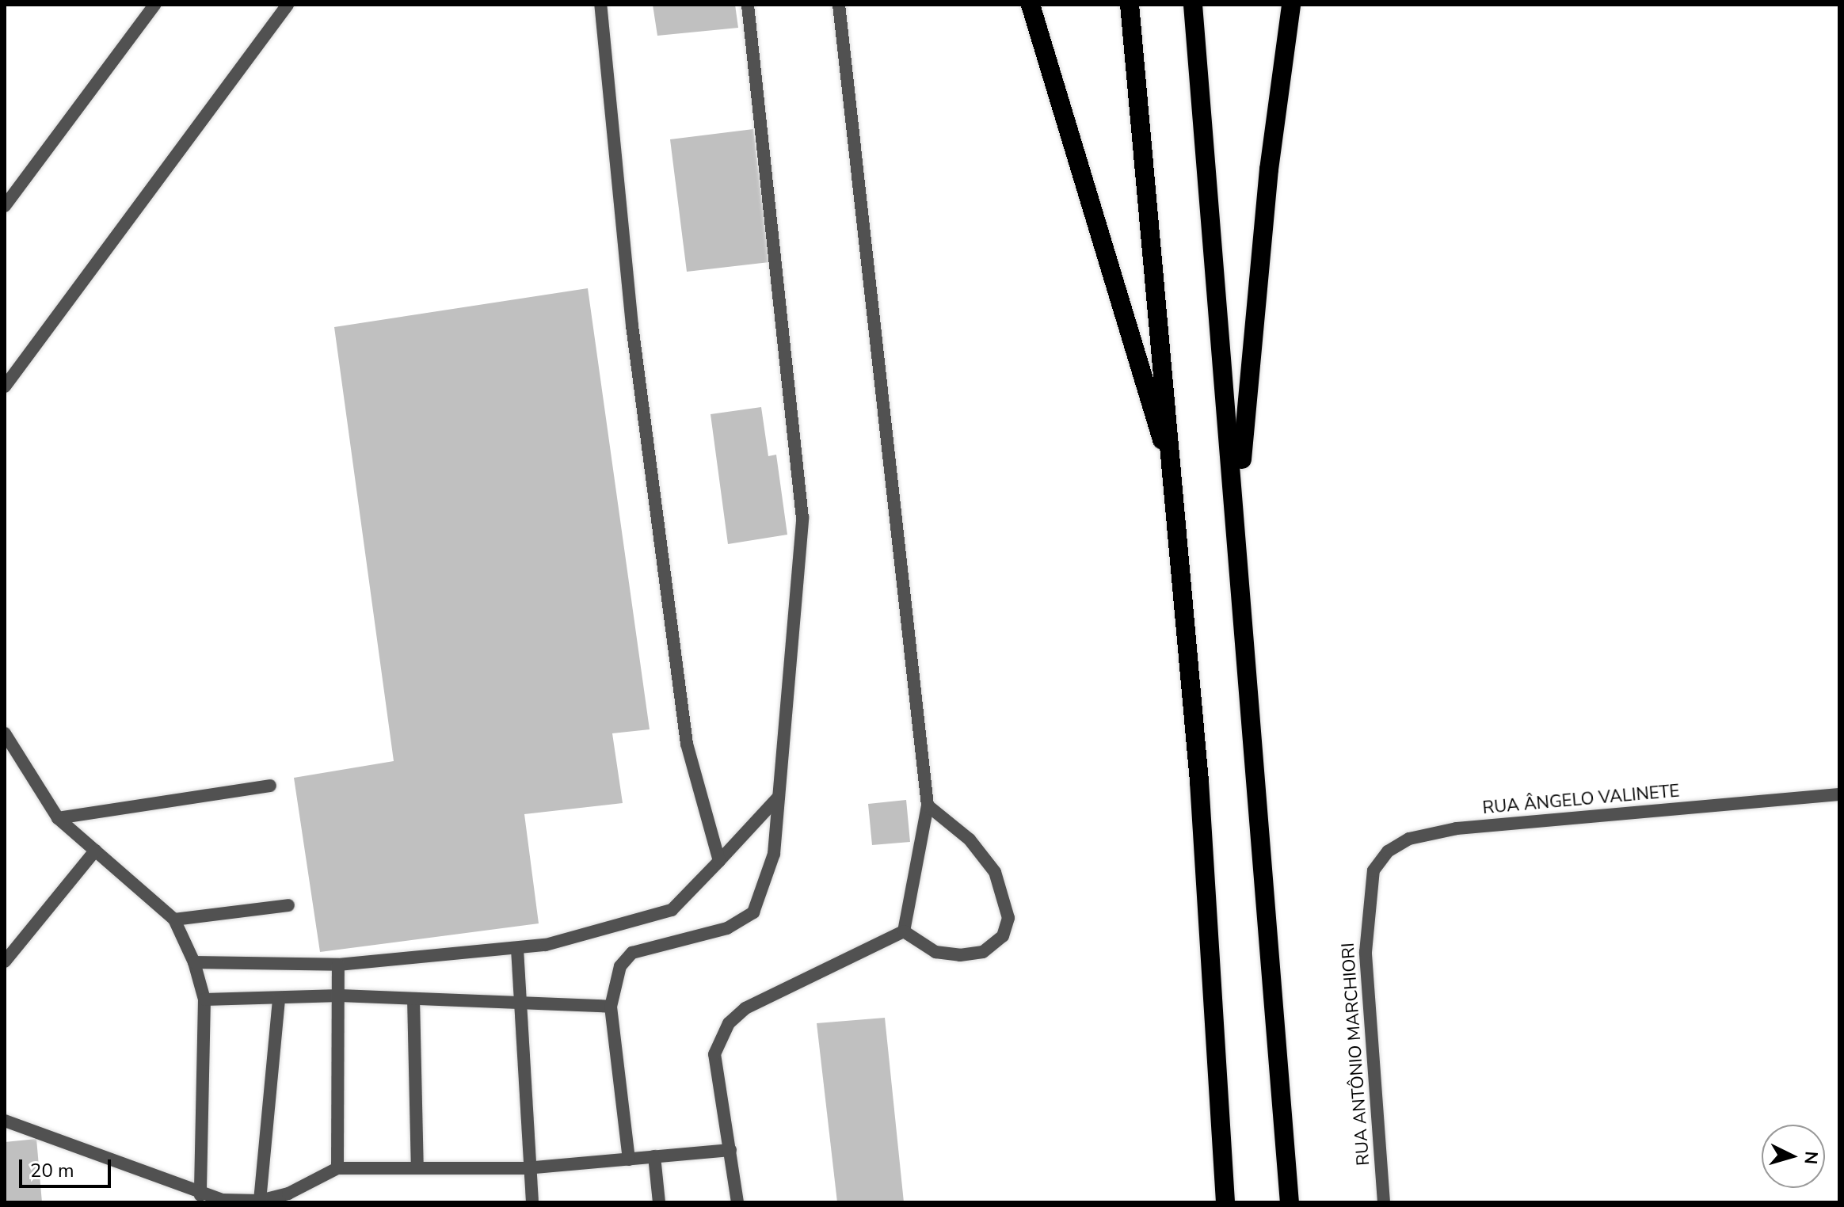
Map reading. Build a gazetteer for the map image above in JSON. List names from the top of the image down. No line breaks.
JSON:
{"streets":{"street":["RUA ÂNGELO VALINETE","RUA ANTÔNIO MARCHIORI"]},"crossings":[["RUA ÂNGELO VALINETE","RUA ANTÔNIO MARCHIORI"]],"scale_bar":"20 m","north":"right"}
